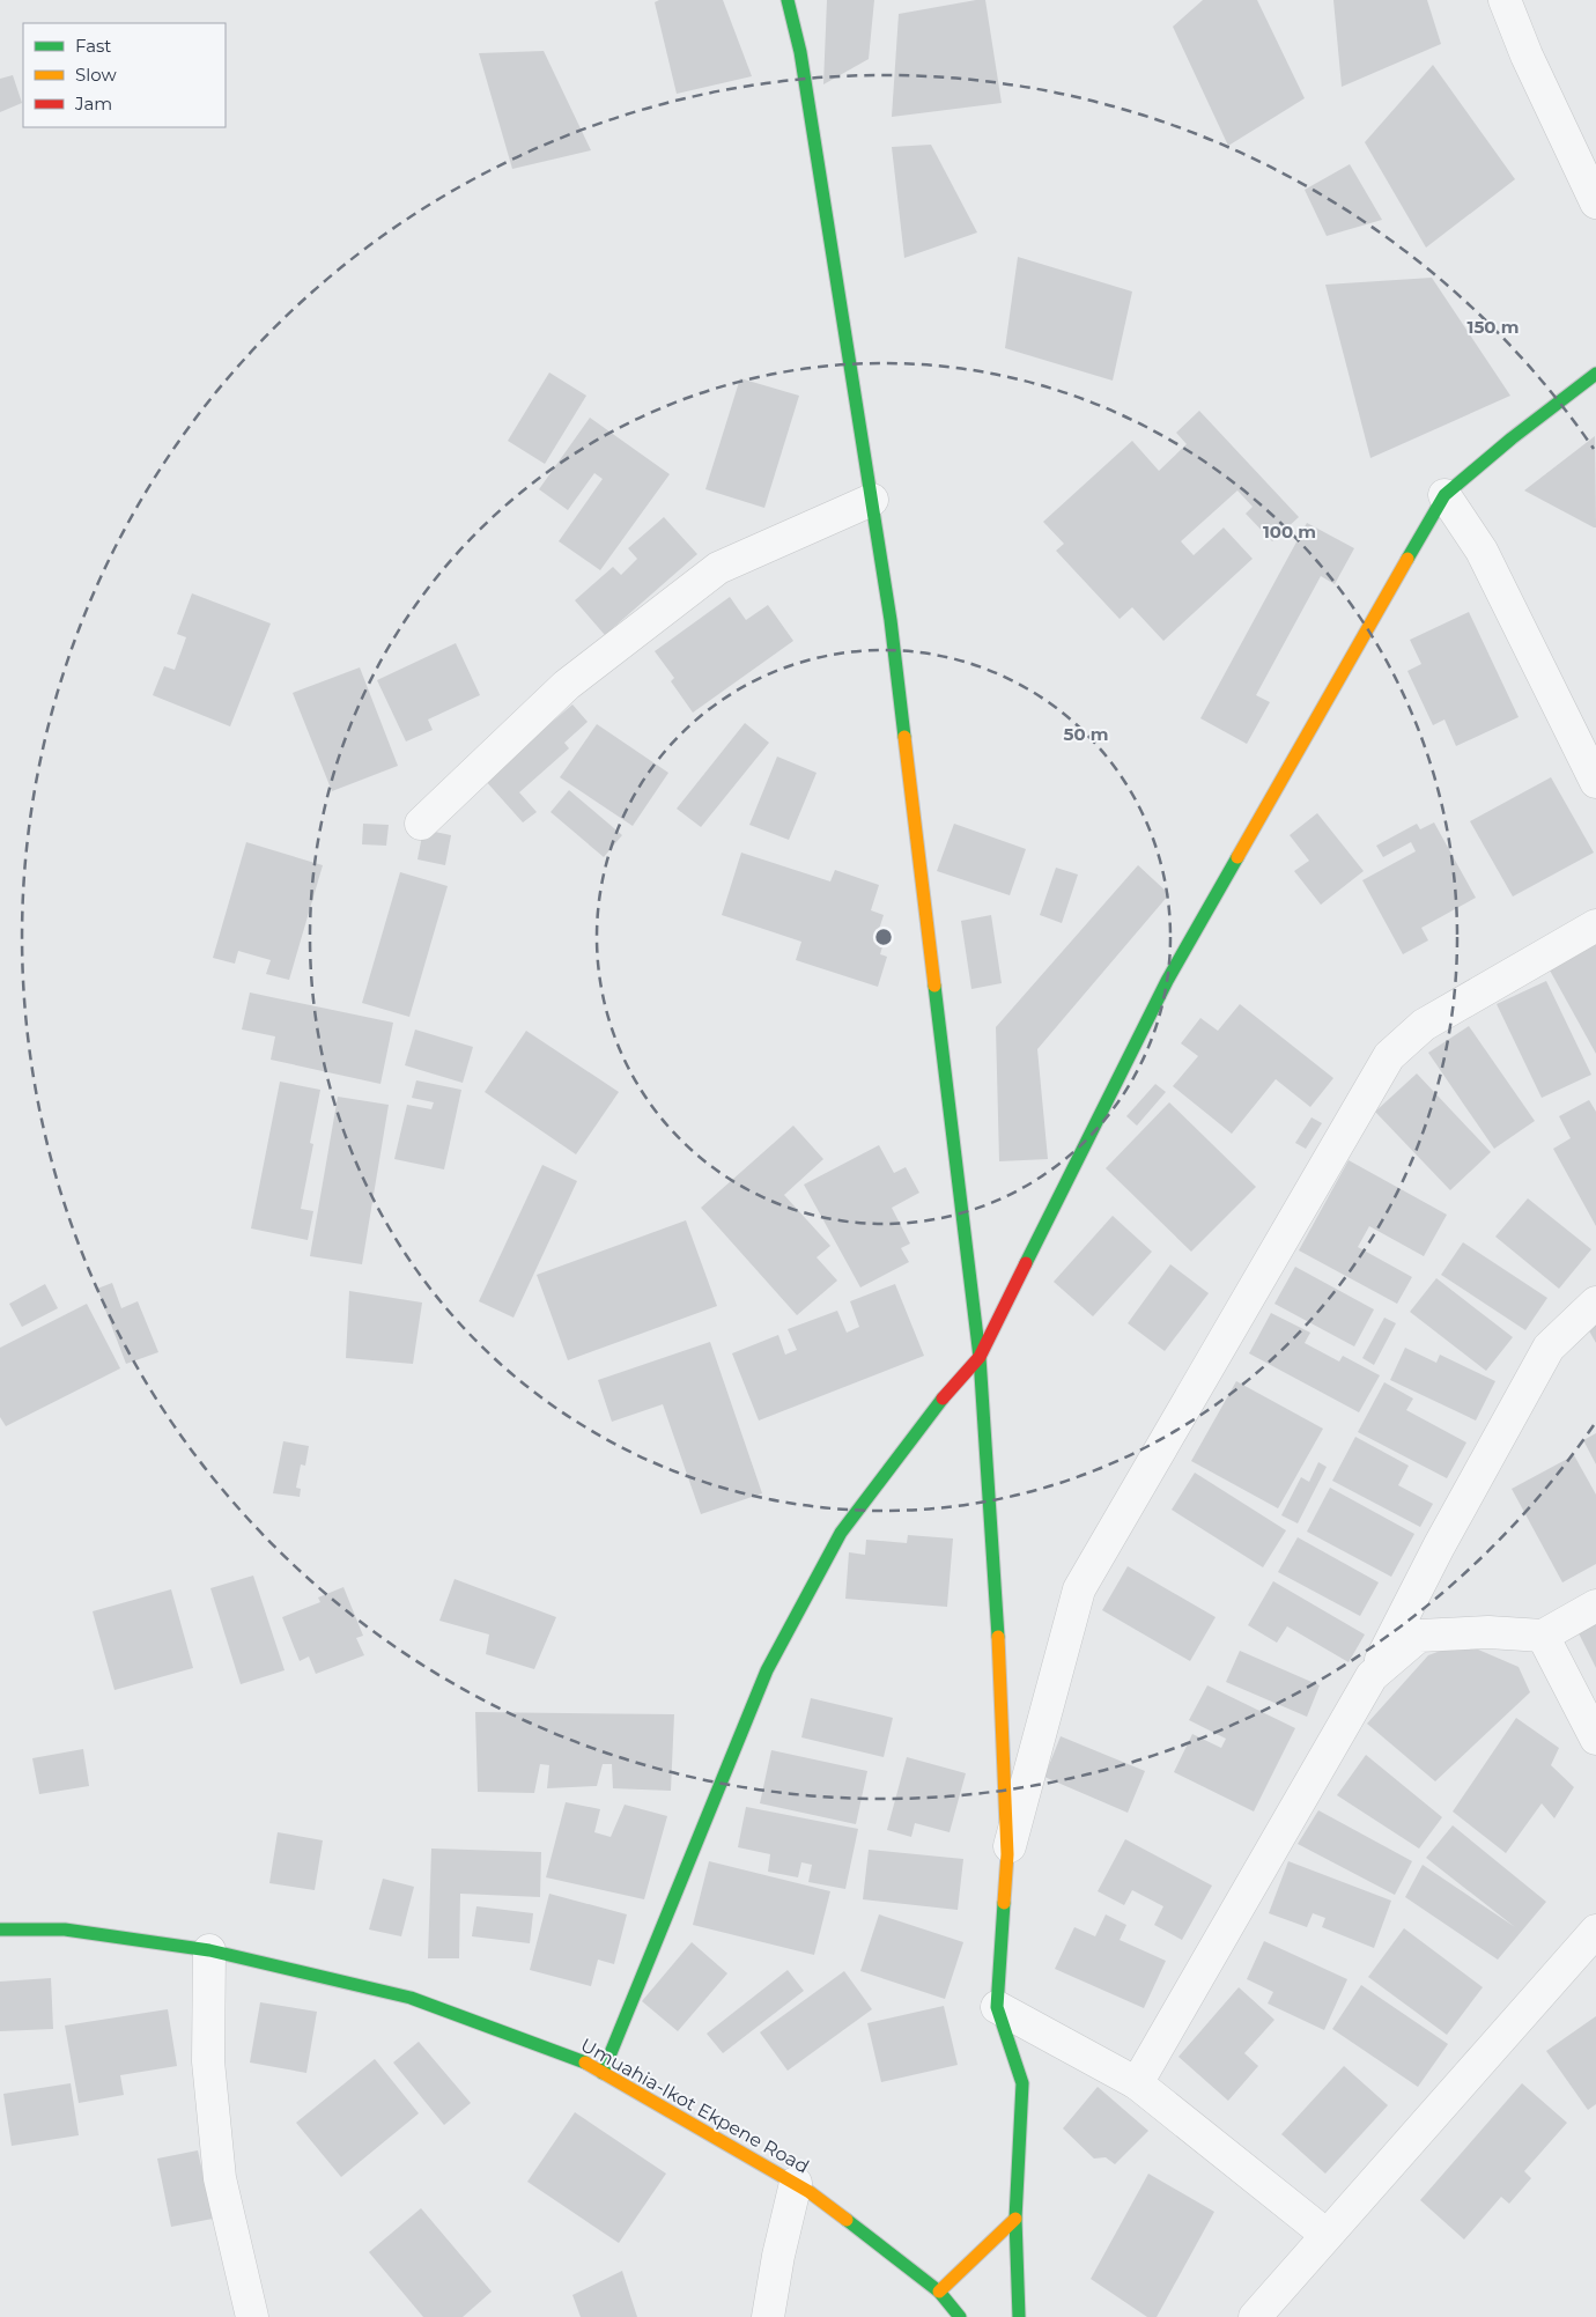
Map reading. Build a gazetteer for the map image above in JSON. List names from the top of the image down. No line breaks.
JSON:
{"streets":{"street":["Umuahia-Ikot Ekpene Road"]},"legend":["Fast","Slow","Jam"],"rings":["150 m","100 m","50 m"]}
